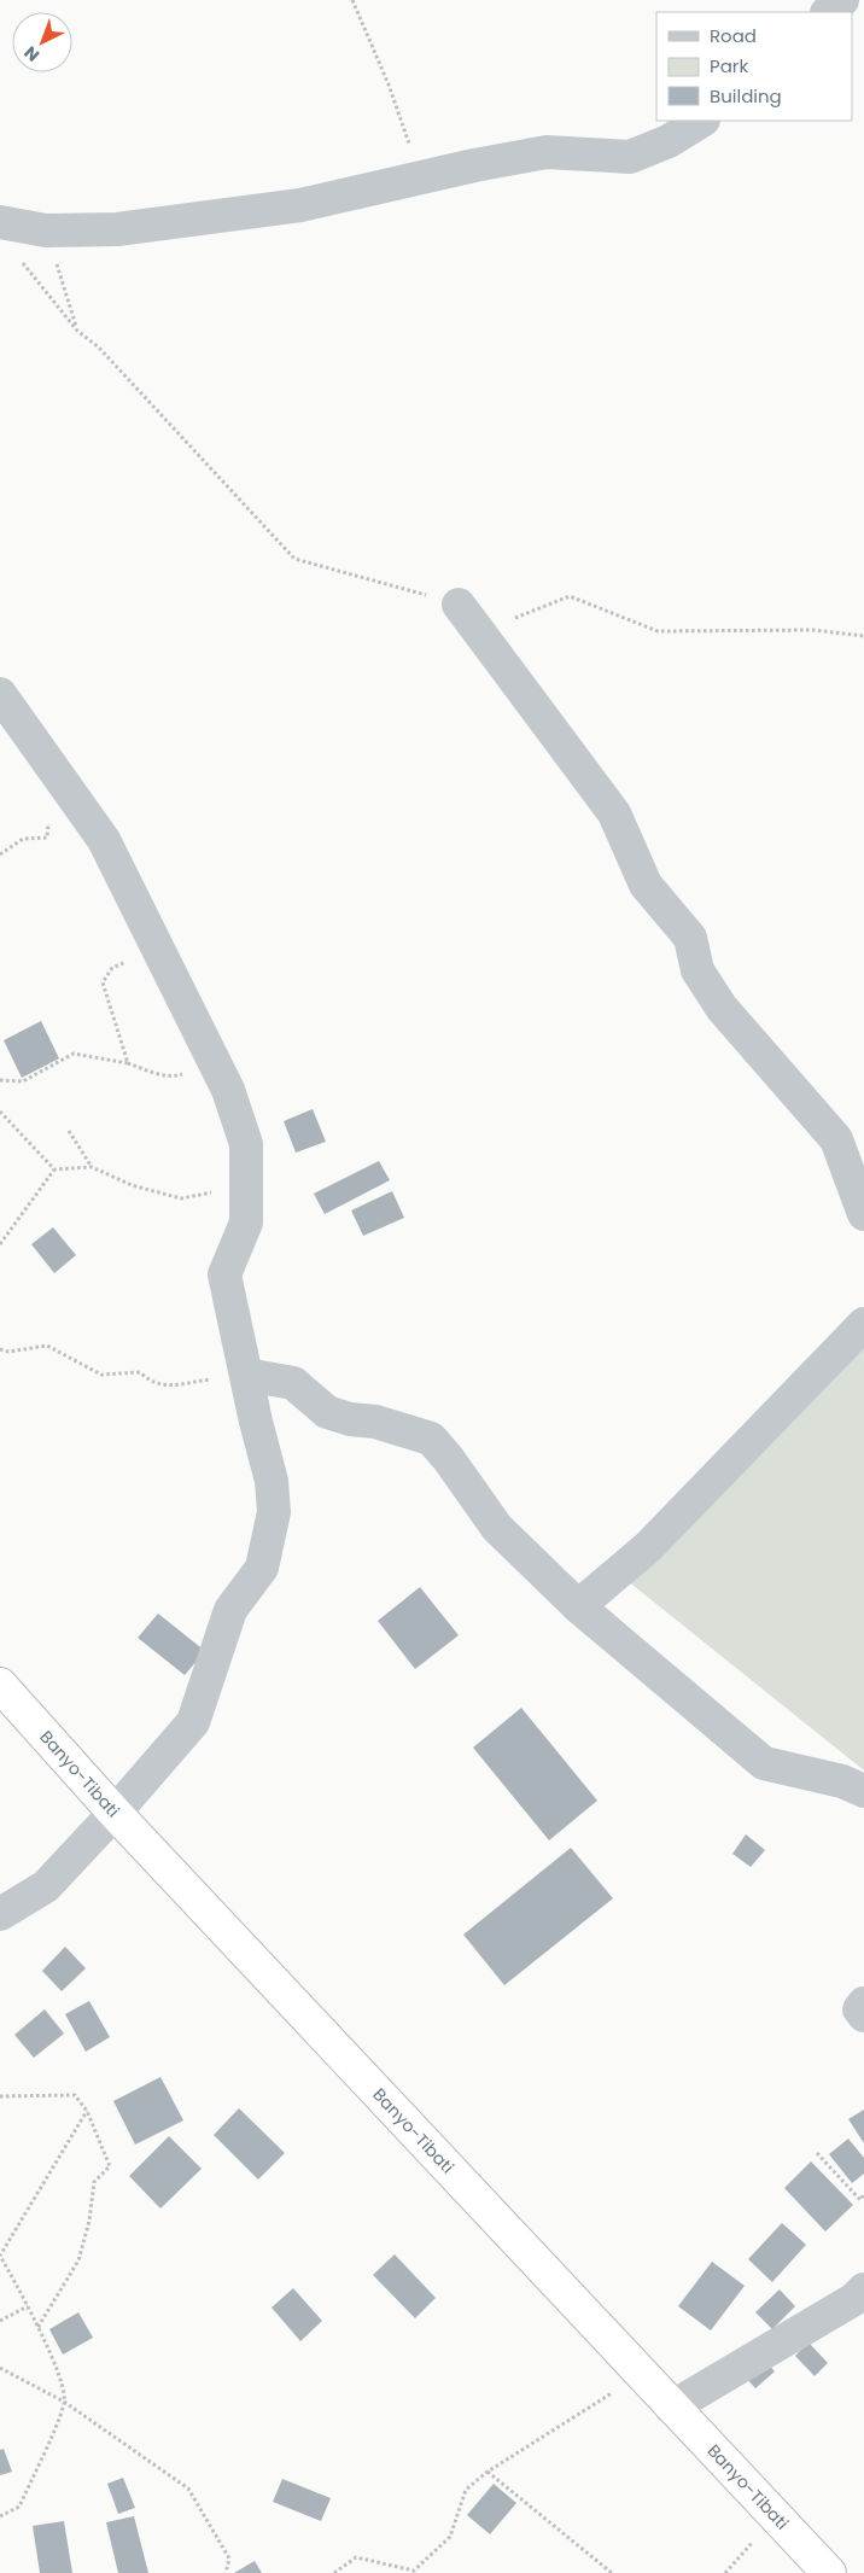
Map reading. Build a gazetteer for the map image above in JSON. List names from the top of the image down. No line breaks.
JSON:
{"streets":{"highway":["Banyo-Tibati"]},"legend":["Road","Park","Building"],"north":"bottom left"}
